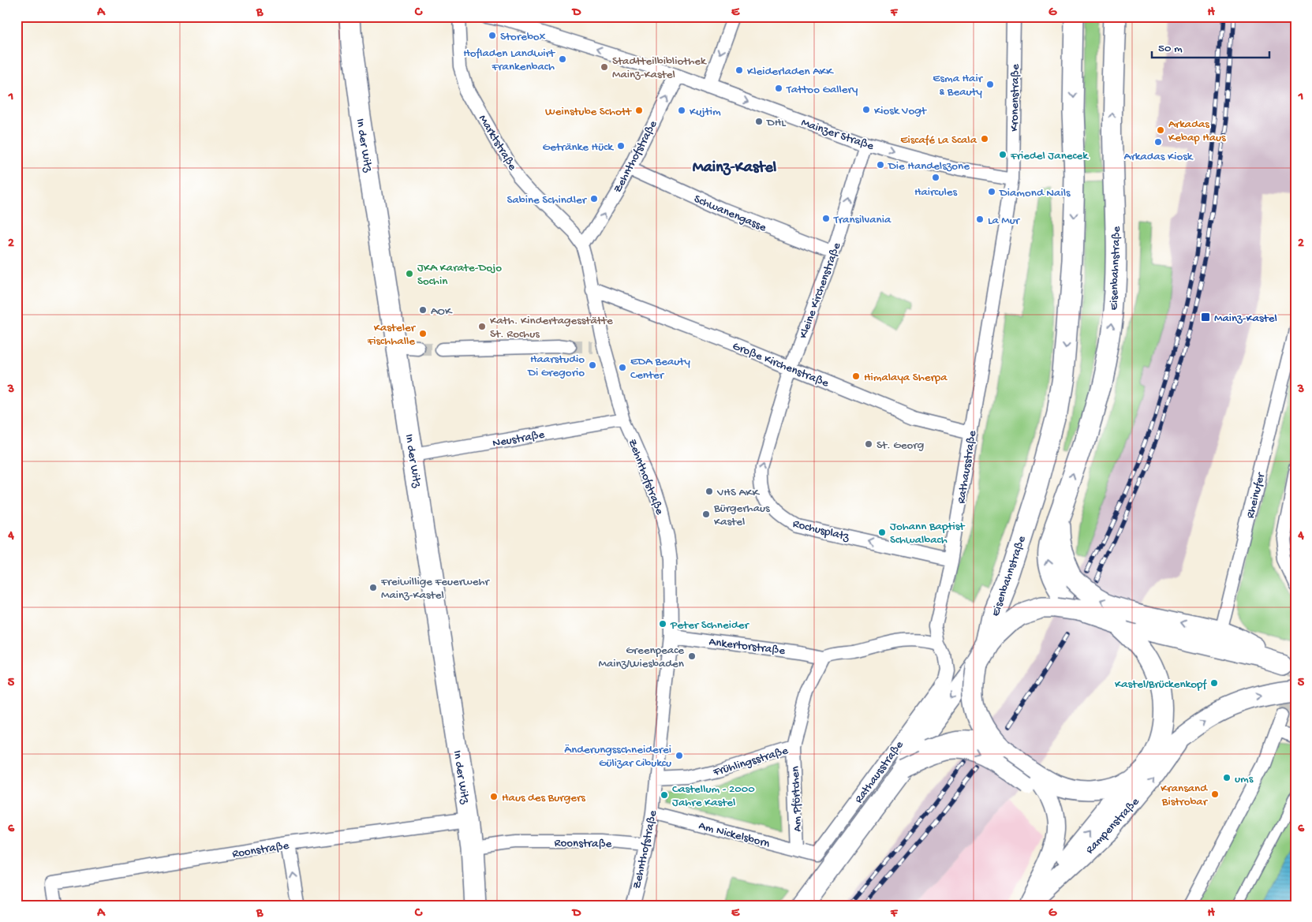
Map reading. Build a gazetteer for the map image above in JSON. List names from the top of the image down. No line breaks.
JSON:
{"streets":{"main road":["In der Witz","Eisenbahnstraße","Rampenstraße"],"street":["Kronenstraße","Mainzer Straße","Marktstraße","Zehnthofstraße","Schwanengasse","Kleine Kirchenstraße","Große Kirchenstraße","Neustraße","Rathausstraße","Rheinufer","Rochusplatz","Ankertorstraße","Frühlingsstraße","Am Pförtchen","Am Nickelsborn","Roonstraße"]},"crossings":[["Kronenstraße","Mainzer Straße"],["Kronenstraße","Rathausstraße"],["Mainzer Straße","Zehnthofstraße"],["Mainzer Straße","Kleine Kirchenstraße"],["Mainzer Straße","Rathausstraße"],["Marktstraße","Zehnthofstraße"],["In der Witz","Neustraße"],["In der Witz","Roonstraße"],["Zehnthofstraße","Schwanengasse"],["Zehnthofstraße","Große Kirchenstraße"],["Zehnthofstraße","Neustraße"],["Zehnthofstraße","Ankertorstraße"],["Zehnthofstraße","Frühlingsstraße"],["Zehnthofstraße","Am Nickelsborn"],["Zehnthofstraße","Roonstraße"],["Schwanengasse","Kleine Kirchenstraße"],["Kleine Kirchenstraße","Große Kirchenstraße"],["Kleine Kirchenstraße","Rochusplatz"],["Große Kirchenstraße","Rathausstraße"],["Große Kirchenstraße","Rochusplatz"],["Rathausstraße","Rochusplatz"],["Rathausstraße","Ankertorstraße"],["Rathausstraße","Am Nickelsborn"],["Ankertorstraße","Frühlingsstraße"],["Frühlingsstraße","Am Pförtchen"],["Am Pförtchen","Am Nickelsborn"]],"one_way":["Kleine Kirchenstraße","Rampenstraße"],"districts":["Mainz-Kastel"],"places":{"other":["Storebox","Hofladen Landwirt Frankenbach","Stadtteilbibliothek Mainz-Kastel","Kleiderladen AKK","Esma Hair & Beauty","Tattoo Gallery","Kiosk Vogt","Weinstube Schott","Kujtim","DHL","Arkadas Kebap Haus","Eiscafé La Scala","Arkadas Kiosk","Getränke Hück","Friedel Janecek","Die Handelszone","Haircules","Diamond Nails","Sabine Schindler","Transilvania","La Mur","JKA Karate-Dojo Sochin","AOK","Kath. Kindertagesstätte St. Rochus","Kasteler Fischhalle","Haarstudio Di Gregorio","EDA Beauty Center","Himalaya Sherpa","St. Georg","VHS AKK","Bürgerhaus Kastel","Johann Baptist Schwalbach","Freiwillige Feuerwehr Mainz-Kastel","Peter Schneider","Greenpeace Mainz/Wiesbaden","Kastel/Brückenkopf","Änderungsschneiderei Gülizar Cibukcu","ums","Kransand Bistrobar","Castellum - 2000 Jahre Kastel","Haus des Burgers"],"transit":["Mainz-Kastel"]},"scale_bar":"50 m","grid":{"columns":["A","B","C","D","E","F","G","H"],"rows":["1","2","3","4","5","6"]}}
